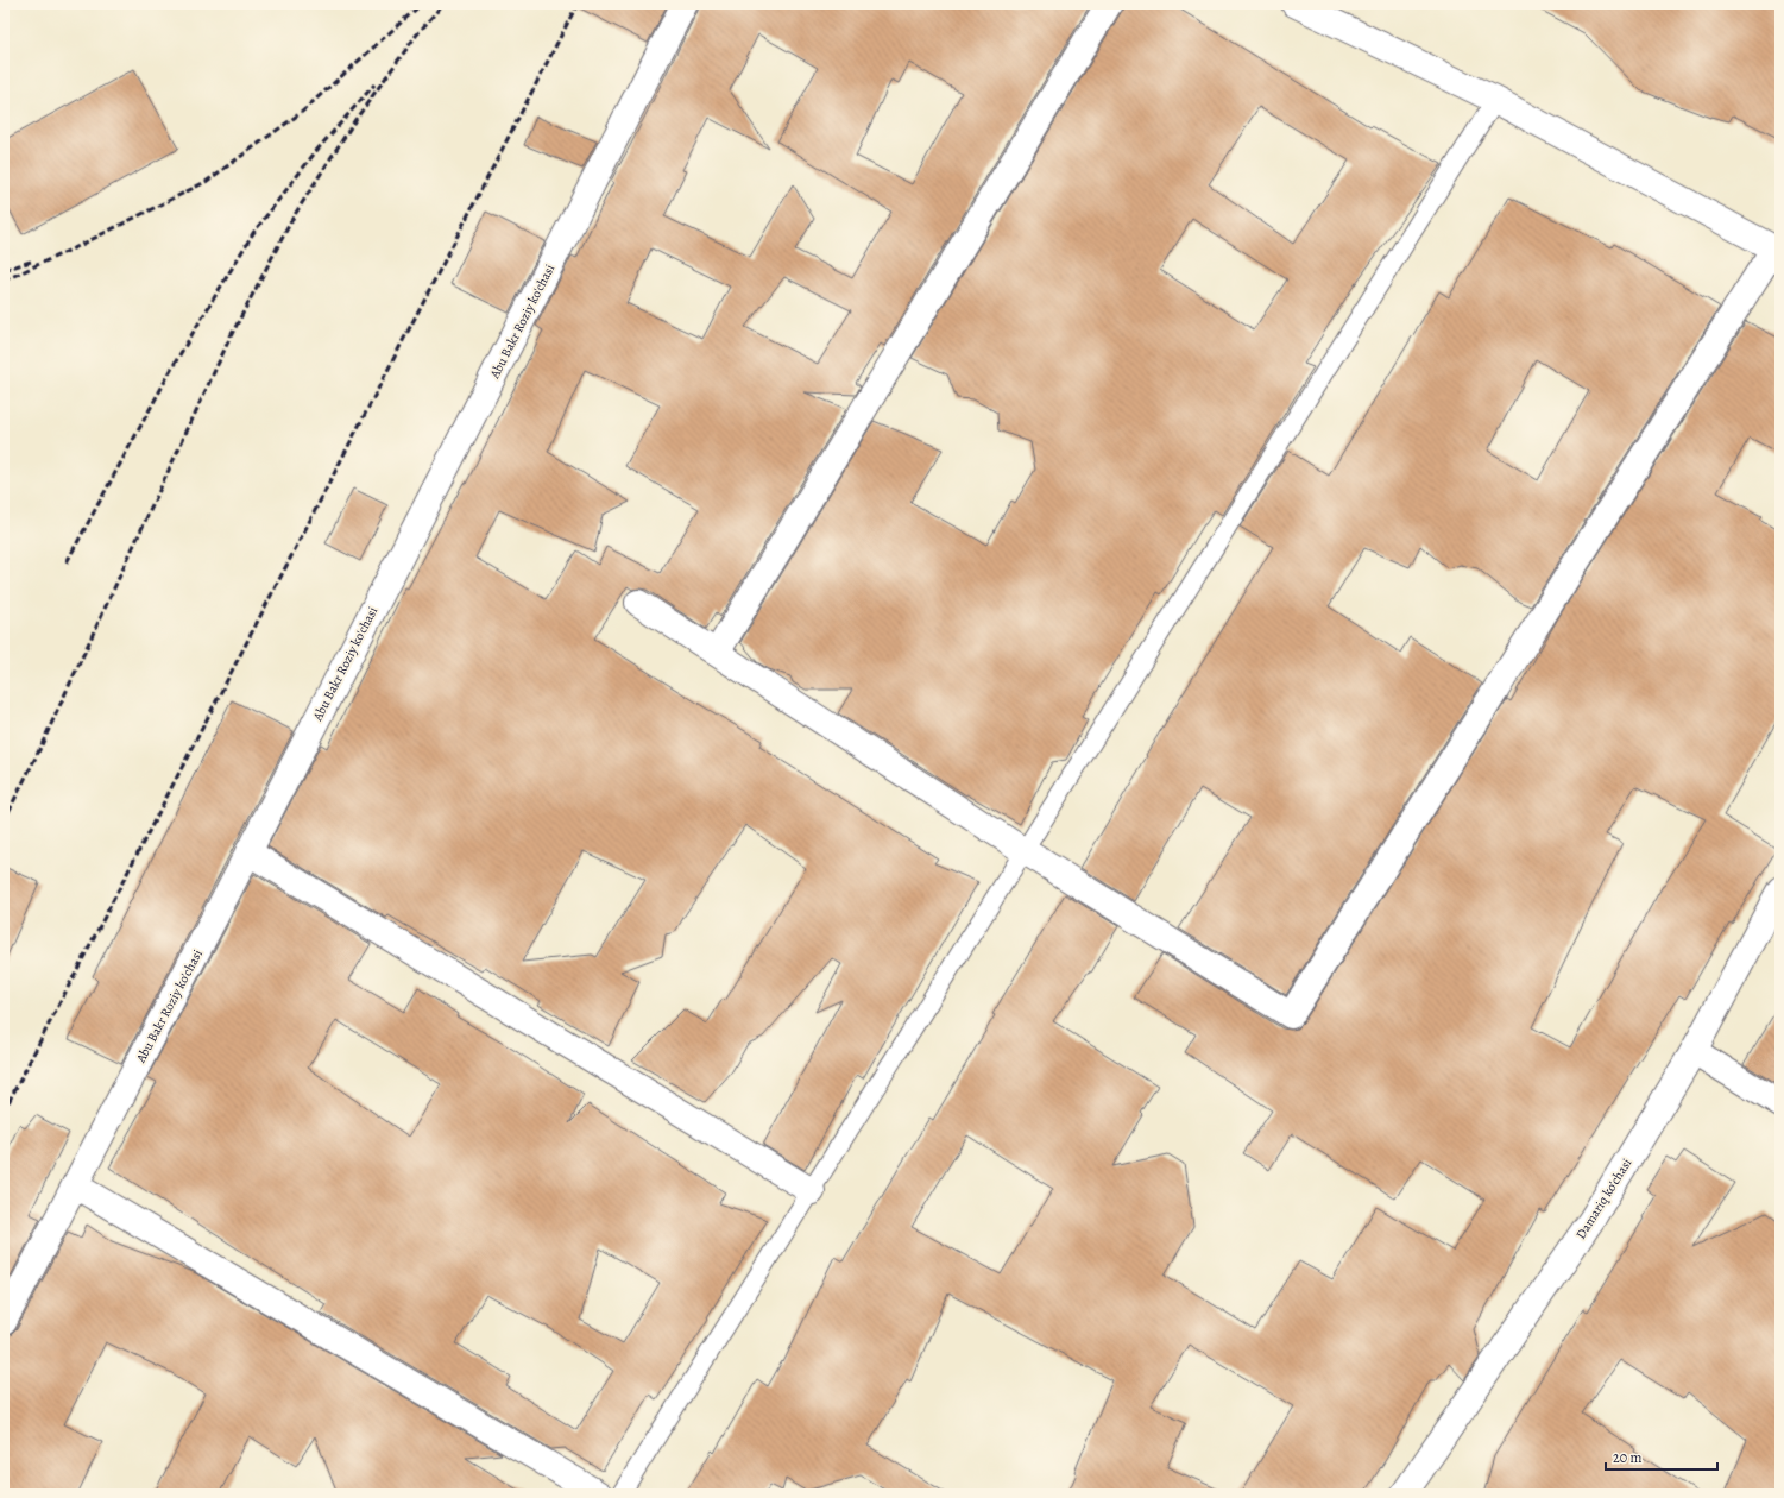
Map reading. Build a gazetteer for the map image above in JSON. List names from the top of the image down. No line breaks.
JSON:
{"streets":{"street":["Abu Bakr Roziy ko'chasi","Damariq ko'chasi"]},"scale_bar":"20 m"}
